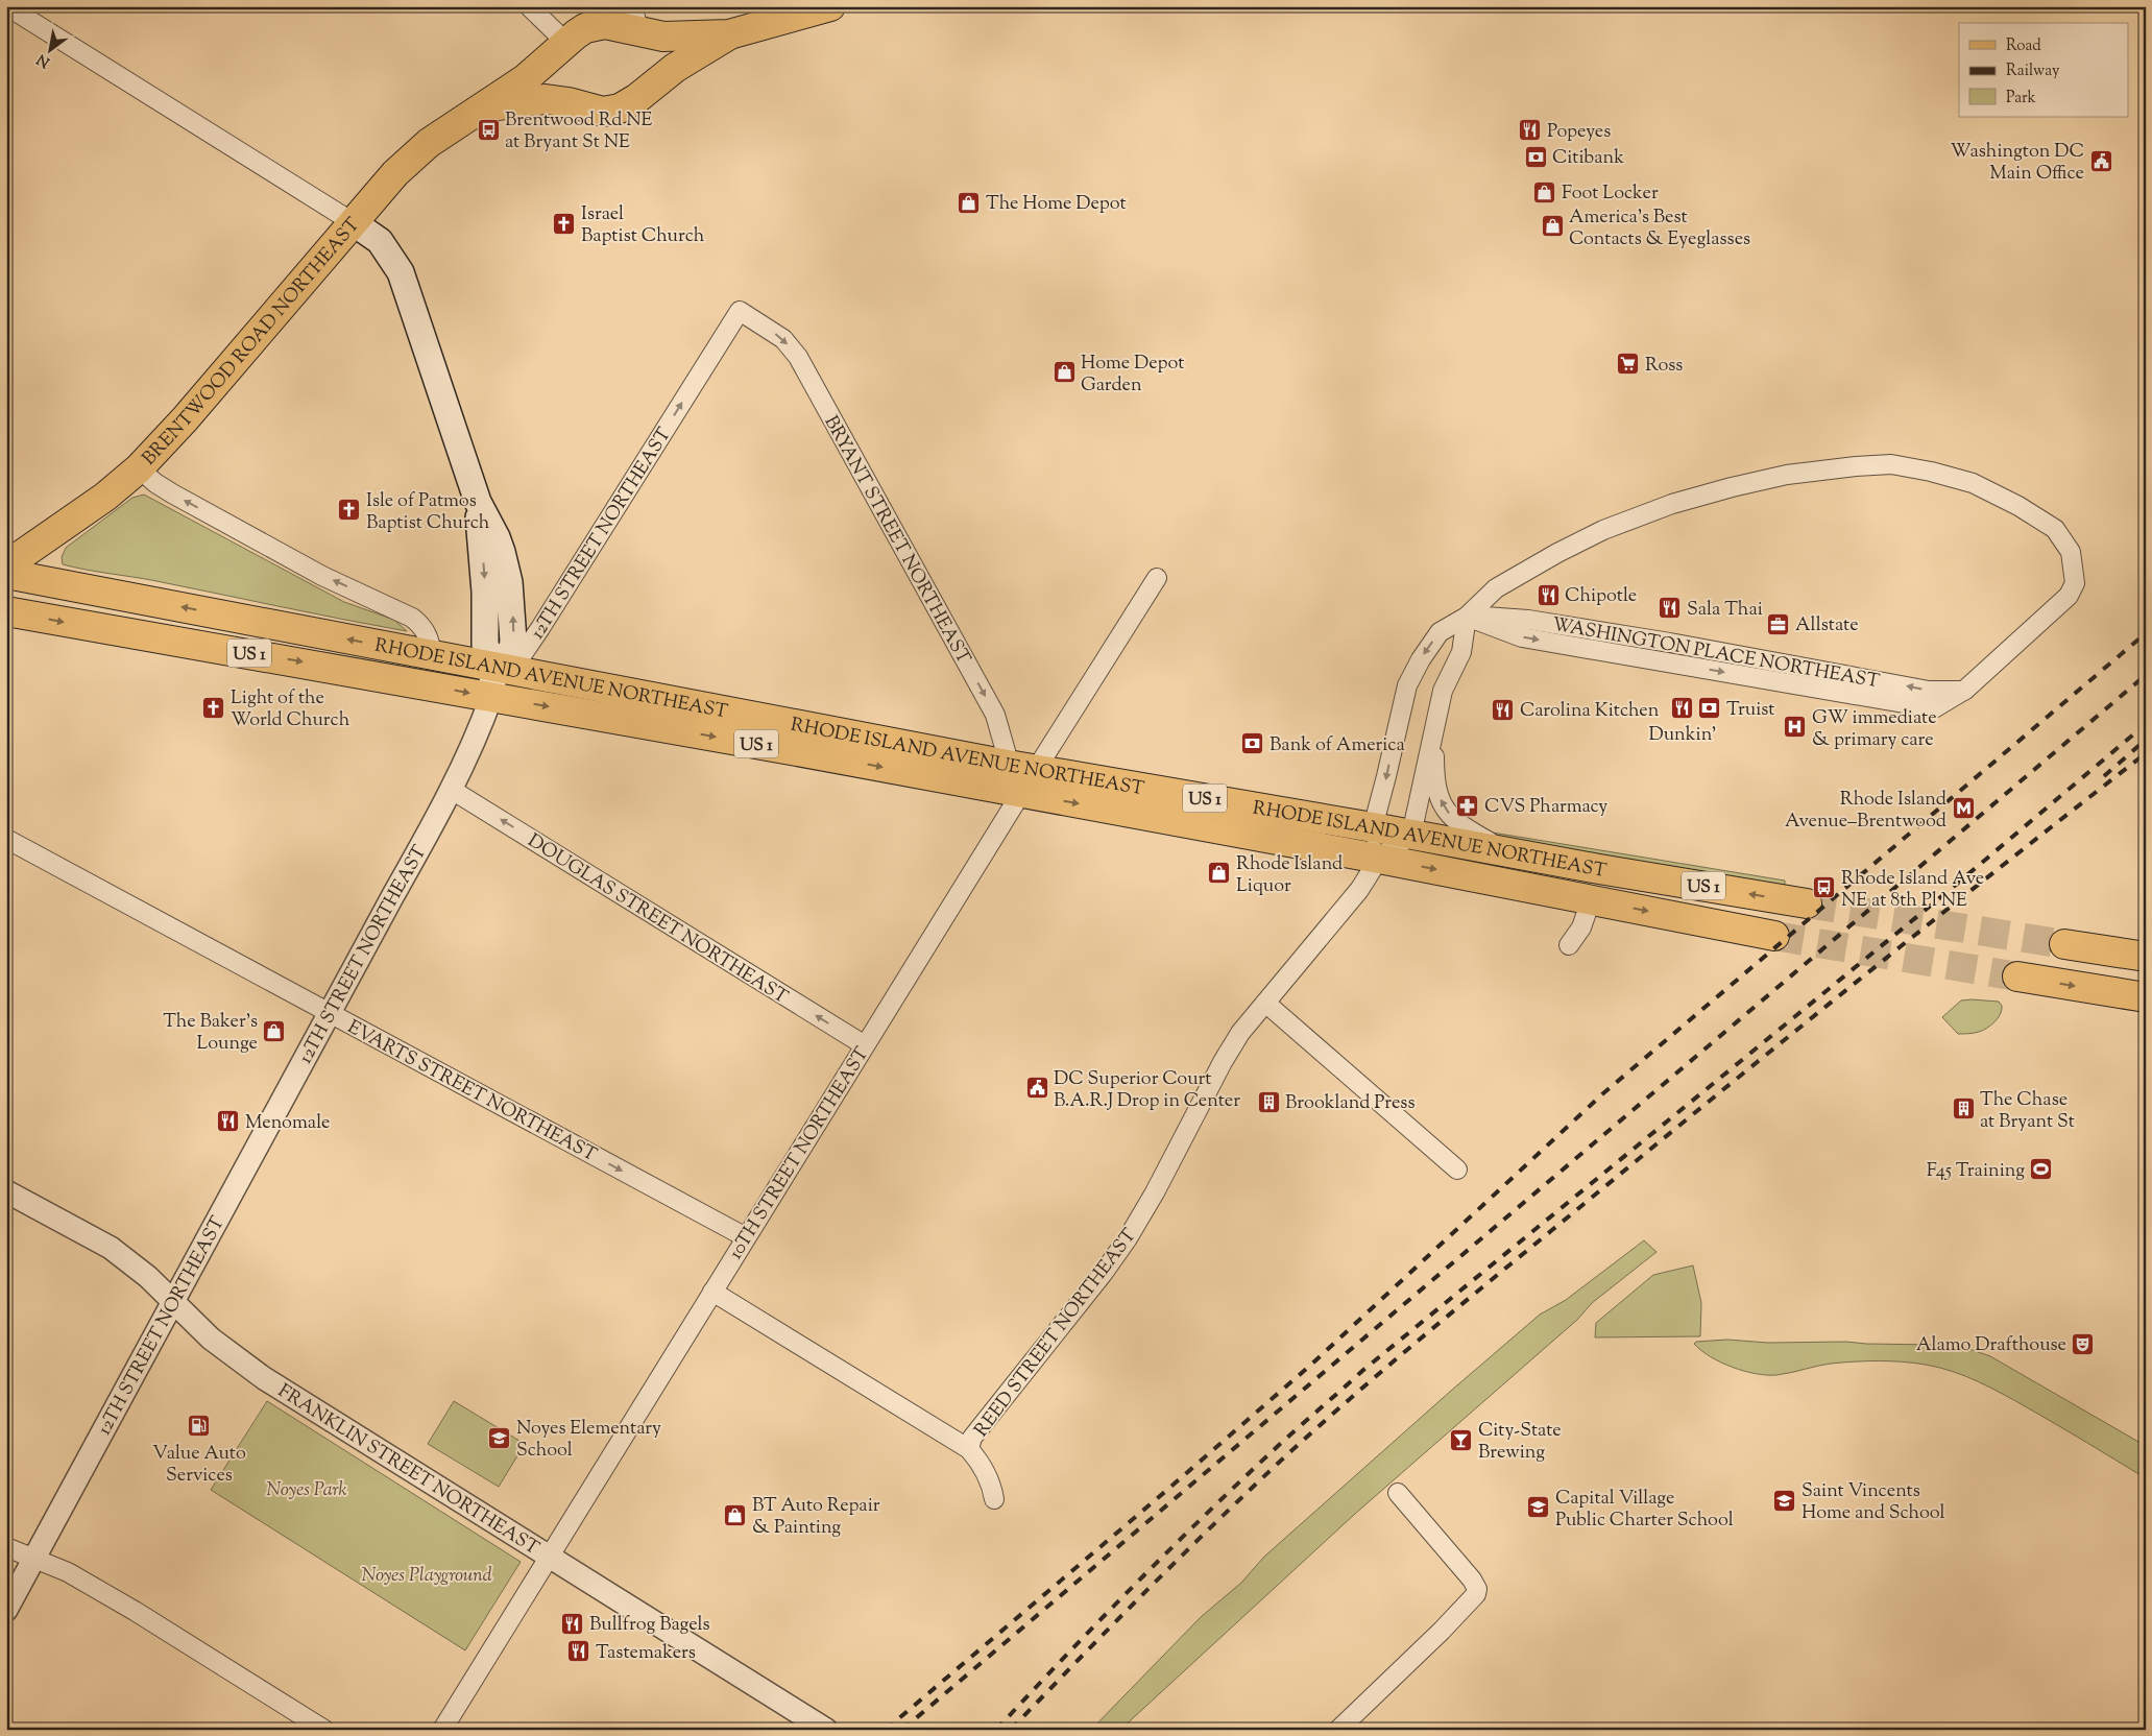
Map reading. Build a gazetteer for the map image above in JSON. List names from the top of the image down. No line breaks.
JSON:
{"streets":{"main road":["BRENTWOOD ROAD NORTHEAST","US 1","RHODE ISLAND AVENUE NORTHEAST"],"street":["12TH STREET NORTHEAST","BRYANT STREET NORTHEAST","WASHINGTON PLACE NORTHEAST","DOUGLAS STREET NORTHEAST","EVARTS STREET NORTHEAST","10TH STREET NORTHEAST","REED STREET NORTHEAST","FRANKLIN STREET NORTHEAST"]},"crossings":[["12TH STREET NORTHEAST","BRYANT STREET NORTHEAST"],["12TH STREET NORTHEAST","RHODE ISLAND AVENUE NORTHEAST"],["12TH STREET NORTHEAST","DOUGLAS STREET NORTHEAST"],["12TH STREET NORTHEAST","EVARTS STREET NORTHEAST"],["12TH STREET NORTHEAST","FRANKLIN STREET NORTHEAST"],["BRYANT STREET NORTHEAST","RHODE ISLAND AVENUE NORTHEAST"],["BRYANT STREET NORTHEAST","10TH STREET NORTHEAST"],["WASHINGTON PLACE NORTHEAST","RHODE ISLAND AVENUE NORTHEAST"],["WASHINGTON PLACE NORTHEAST","REED STREET NORTHEAST"],["RHODE ISLAND AVENUE NORTHEAST","10TH STREET NORTHEAST"],["RHODE ISLAND AVENUE NORTHEAST","REED STREET NORTHEAST"],["DOUGLAS STREET NORTHEAST","10TH STREET NORTHEAST"],["EVARTS STREET NORTHEAST","10TH STREET NORTHEAST"],["10TH STREET NORTHEAST","FRANKLIN STREET NORTHEAST"]],"one_way":["BRYANT STREET NORTHEAST","DOUGLAS STREET NORTHEAST","EVARTS STREET NORTHEAST"],"parks":["Noyes Park","Noyes Playground"],"places":{"bus stop":["Brentwood Rd NE at Bryant St NE","Rhode Island Ave NE at 8th Pl NE"],"restaurant":["Popeyes","Chipotle","Sala Thai","Dunkin'","Carolina Kitchen","Menomale","Bullfrog Bagels","Tastemakers"],"bank":["Citibank","Truist","Bank of America"],"public building":["Washington DC Main Office","DC Superior Court B.A.R.J Drop in Center"],"shop":["Foot Locker","The Home Depot","America's Best Contacts & Eyeglasses","Home Depot Garden","Rhode Island Liquor","The Baker's Lounge","BT Auto Repair & Painting"],"church":["Israel Baptist Church","Isle of Patmos Baptist Church","Light of the World Church"],"supermarket":["Ross"],"office":["Allstate"],"hospital":["GW immediate & primary care"],"pharmacy":["CVS Pharmacy"],"metro station":["Rhode Island Avenue–Brentwood"],"building":["Brookland Press","The Chase at Bryant St"],"sports":["F45 Training"],"theatre":["Alamo Drafthouse"],"fuel station":["Value Auto Services"],"school or university":["Noyes Elementary School","Saint Vincents Home and School","Capital Village Public Charter School"],"bar":["City-State Brewing"]},"legend":["Road","Railway","Park"],"north":"bottom left"}
